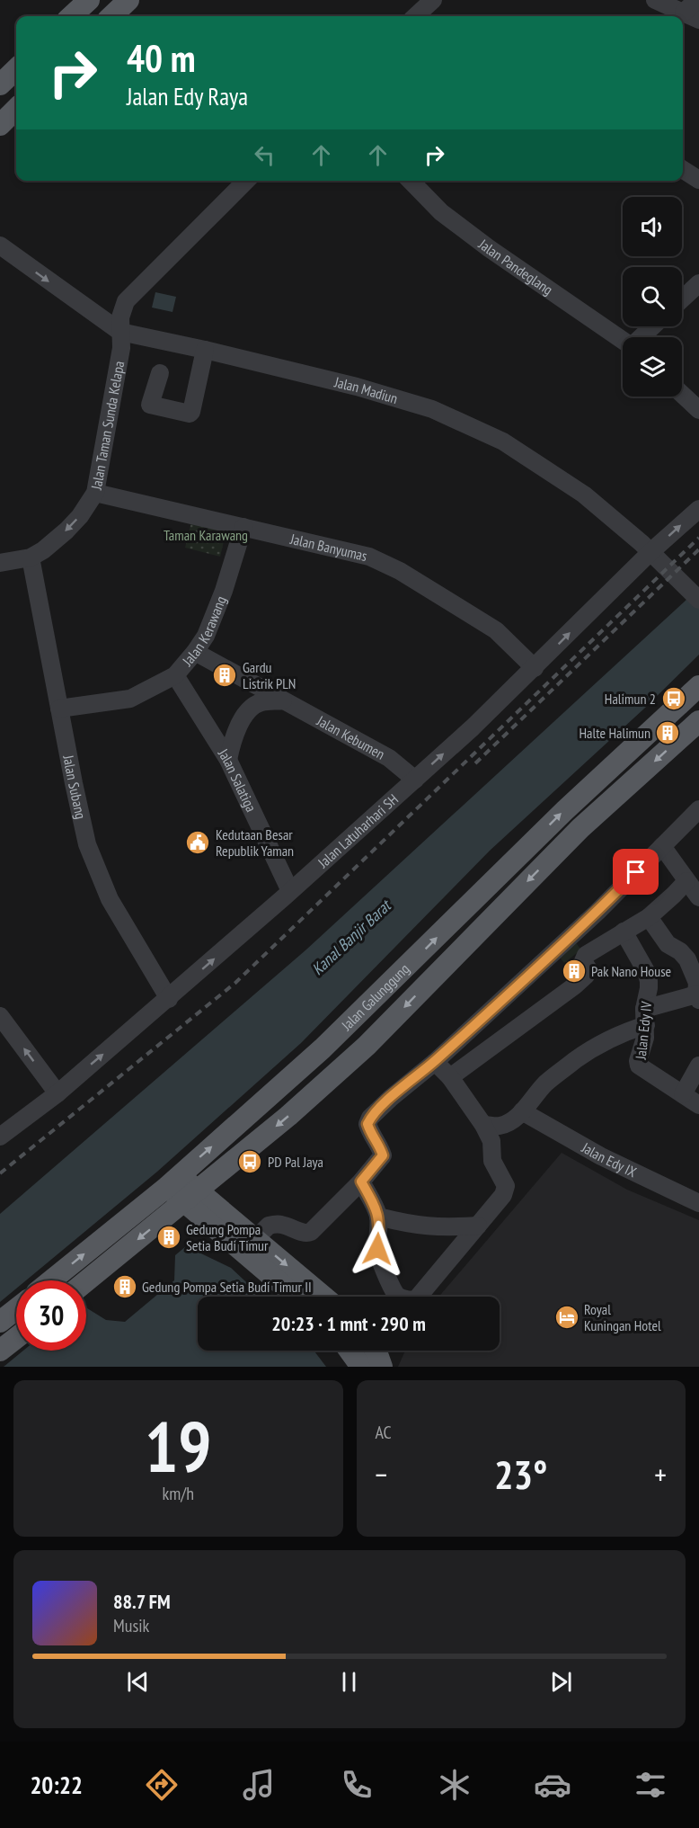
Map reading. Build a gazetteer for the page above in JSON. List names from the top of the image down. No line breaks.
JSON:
{"streets":{"main road":["Jalan Galunggung"],"street":["Jalan Pandeglang","Jalan Madiun","Jalan Taman Sunda Kelapa","Jalan Banyumas","Jalan Kerawang","Jalan Kebumen","Jalan Salatiga","Jalan Subang","Jalan Latuharhari SH","Jalan Edy IV","Jalan Edy IX"]},"crossings":[["Jalan Madiun","Jalan Taman Sunda Kelapa"],["Jalan Madiun","Jalan Latuharhari SH"],["Jalan Taman Sunda Kelapa","Jalan Banyumas"],["Jalan Taman Sunda Kelapa","Jalan Subang"],["Jalan Banyumas","Jalan Kerawang"],["Jalan Banyumas","Jalan Latuharhari SH"],["Jalan Kerawang","Jalan Kebumen"],["Jalan Kerawang","Jalan Salatiga"],["Jalan Kerawang","Jalan Subang"],["Jalan Kebumen","Jalan Latuharhari SH"],["Jalan Salatiga","Jalan Latuharhari SH"],["Jalan Subang","Jalan Latuharhari SH"]],"one_way":["Jalan Latuharhari SH"],"water":["Kanal Banjir Barat"],"parks":["Taman Karawang"],"places":{"building":["Gardu Listrik PLN","Halte Halimun","Pak Nano House","Gedung Pompa Setia Budi Timur","Gedung Pompa Setia Budi Timur II"],"bus stop":["Halimun 2","PD Pal Jaya"],"public building":["Kedutaan Besar Republik Yaman"],"hotel":["Royal Kuningan Hotel"]},"page":{"turn":["40 m","Jalan Edy Raya"],"limit":"30","trip":"20:23 · 1 mnt · 290 m","tile":[["19","km/h"],"AC"],"heat":["−","23°","+"],"song":["88.7 FM","Musik"],"tabs":"20:22"}}
